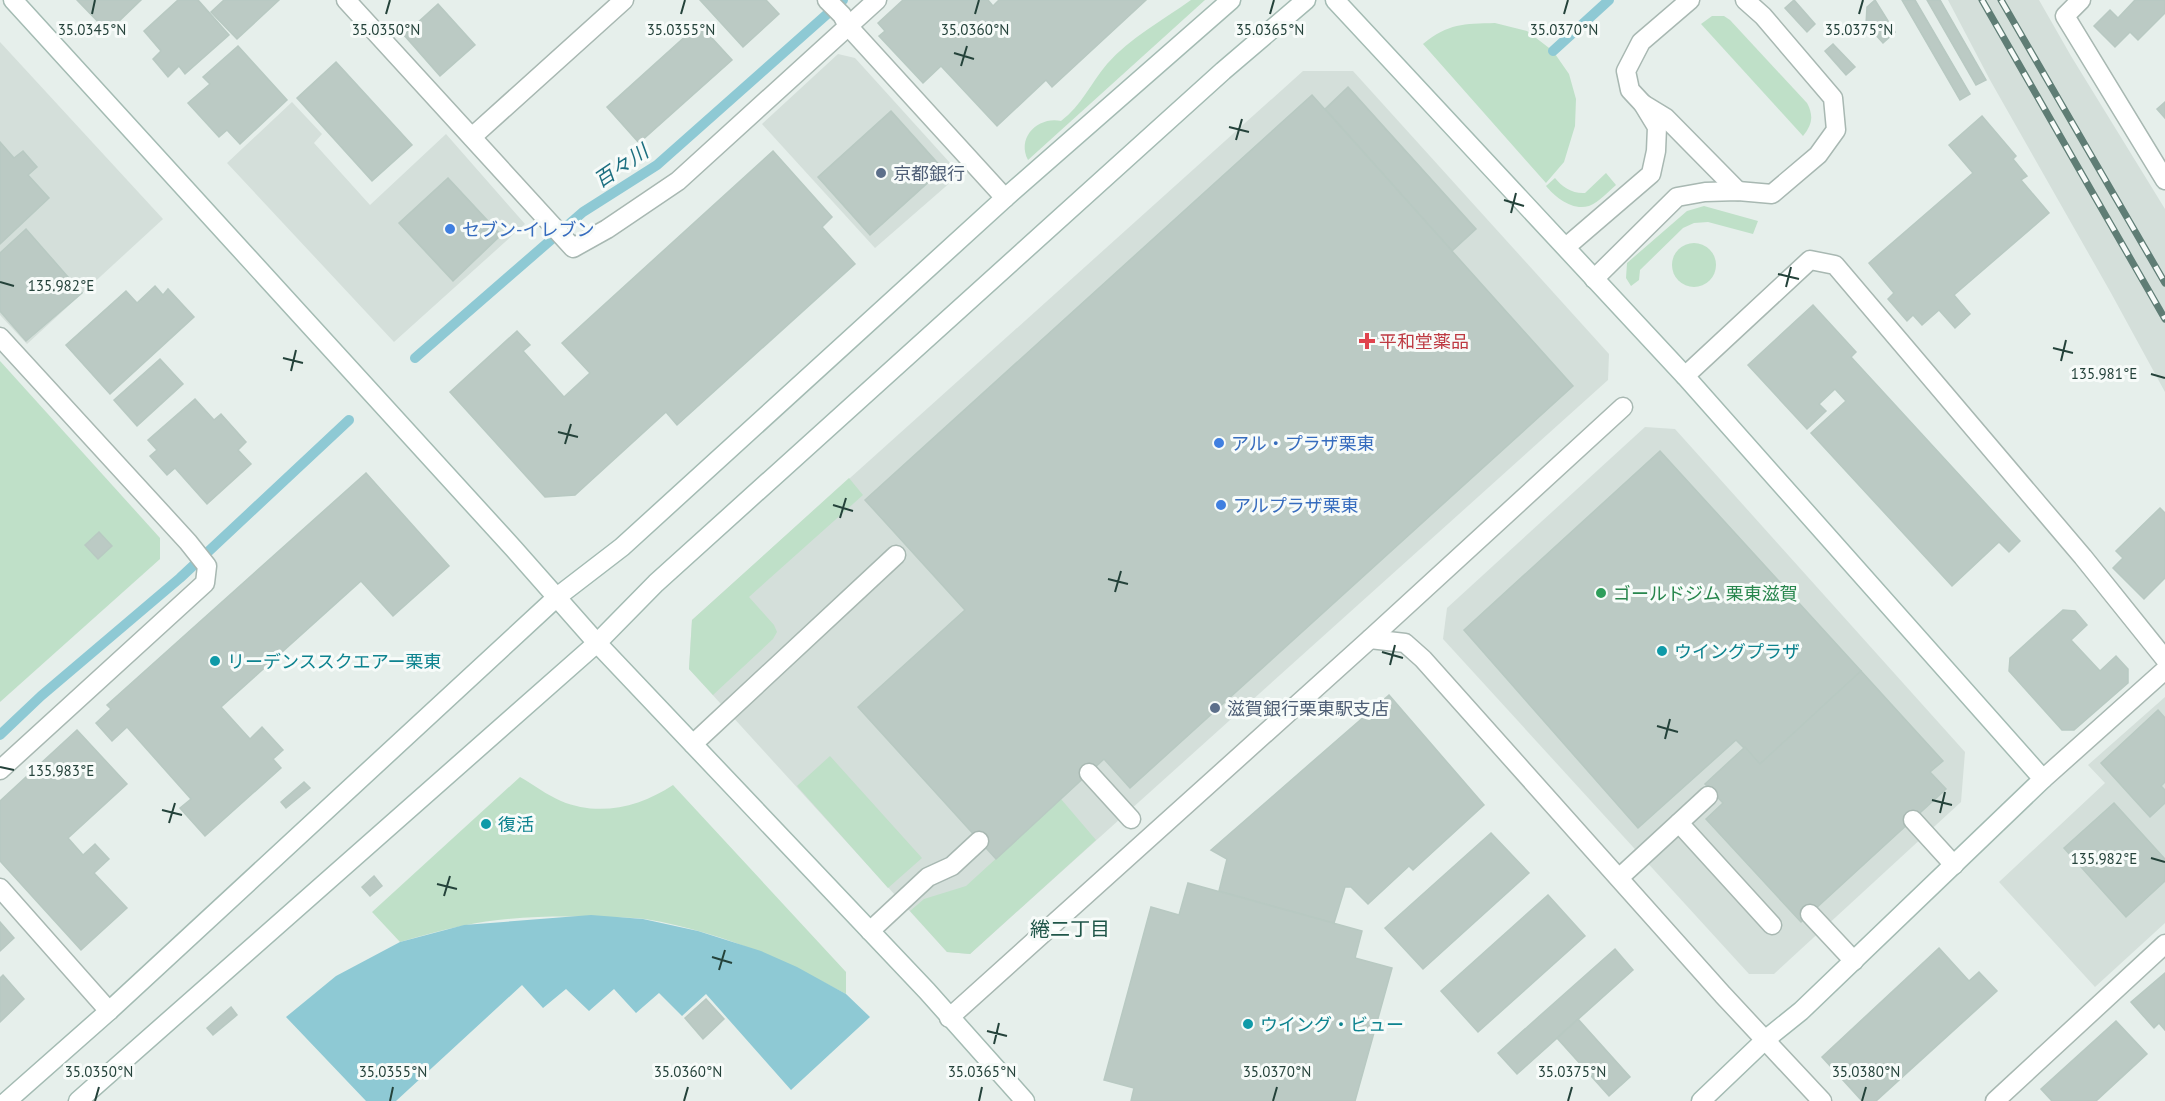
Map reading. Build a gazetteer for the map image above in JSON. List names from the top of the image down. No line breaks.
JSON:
{"districts":["綣二丁目"],"water":["百々川"],"places":{"other":["京都銀行","セブン-イレブン","アル・プラザ栗東","アルプラザ栗東","ゴールドジム 栗東滋賀","ウイングプラザ","リーデンススクエアー栗東","滋賀銀行栗東駅支店","復活","ウイング・ビュー"],"health":["平和堂薬品"]},"coordinates":["35.0345°N","35.0350°N","35.0355°N","35.0360°N","35.0365°N","35.0370°N","35.0375°N","135.982°E","135.981°E","135.983°E","35.0380°N"]}
